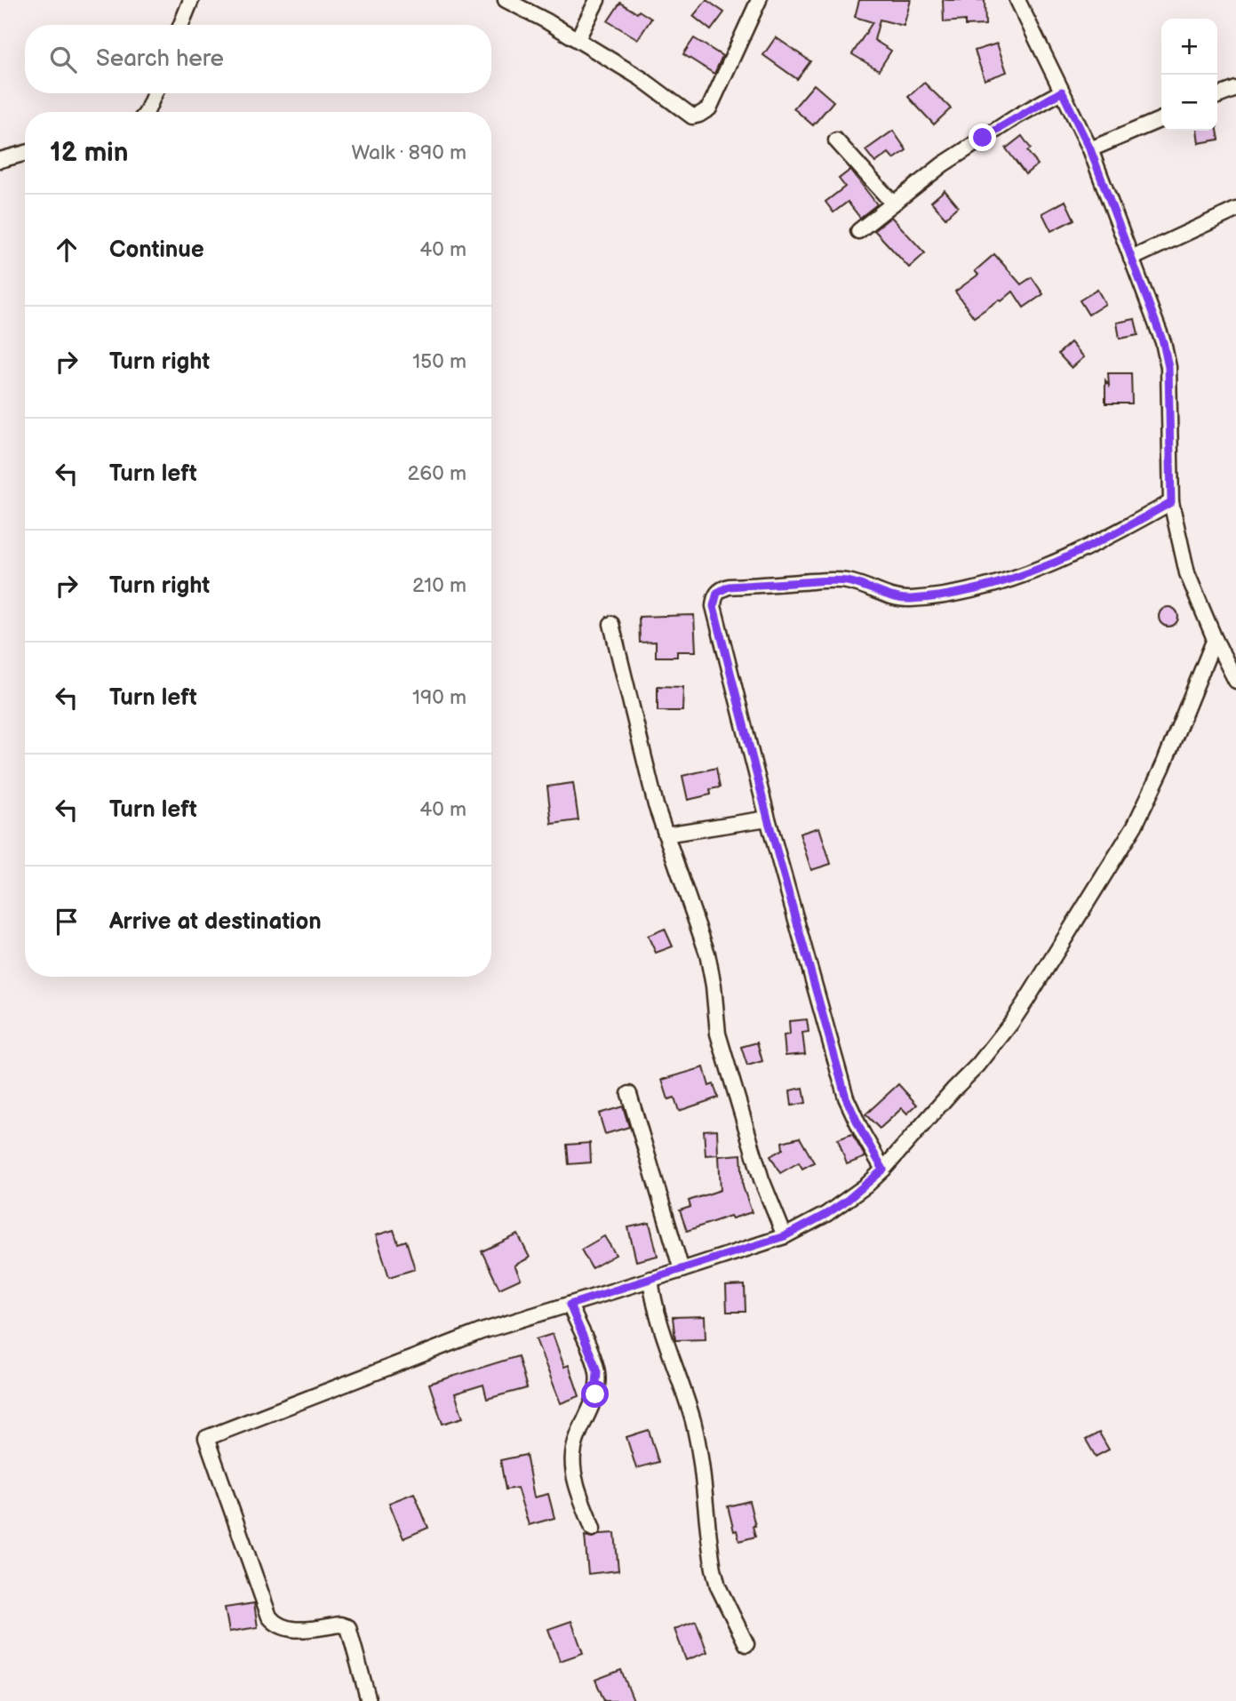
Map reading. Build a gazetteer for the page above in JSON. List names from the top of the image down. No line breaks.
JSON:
{"page":{"map_buttons":["+","−"],"search":"Search here","heading":["12 min","Walk · 890 m"],"list":[["Continue","40 m"],["Turn right","150 m"],["Turn left","260 m"],["Turn right","210 m"],["Turn left","190 m"],["Turn left","40 m"],"Arrive at destination"]}}
